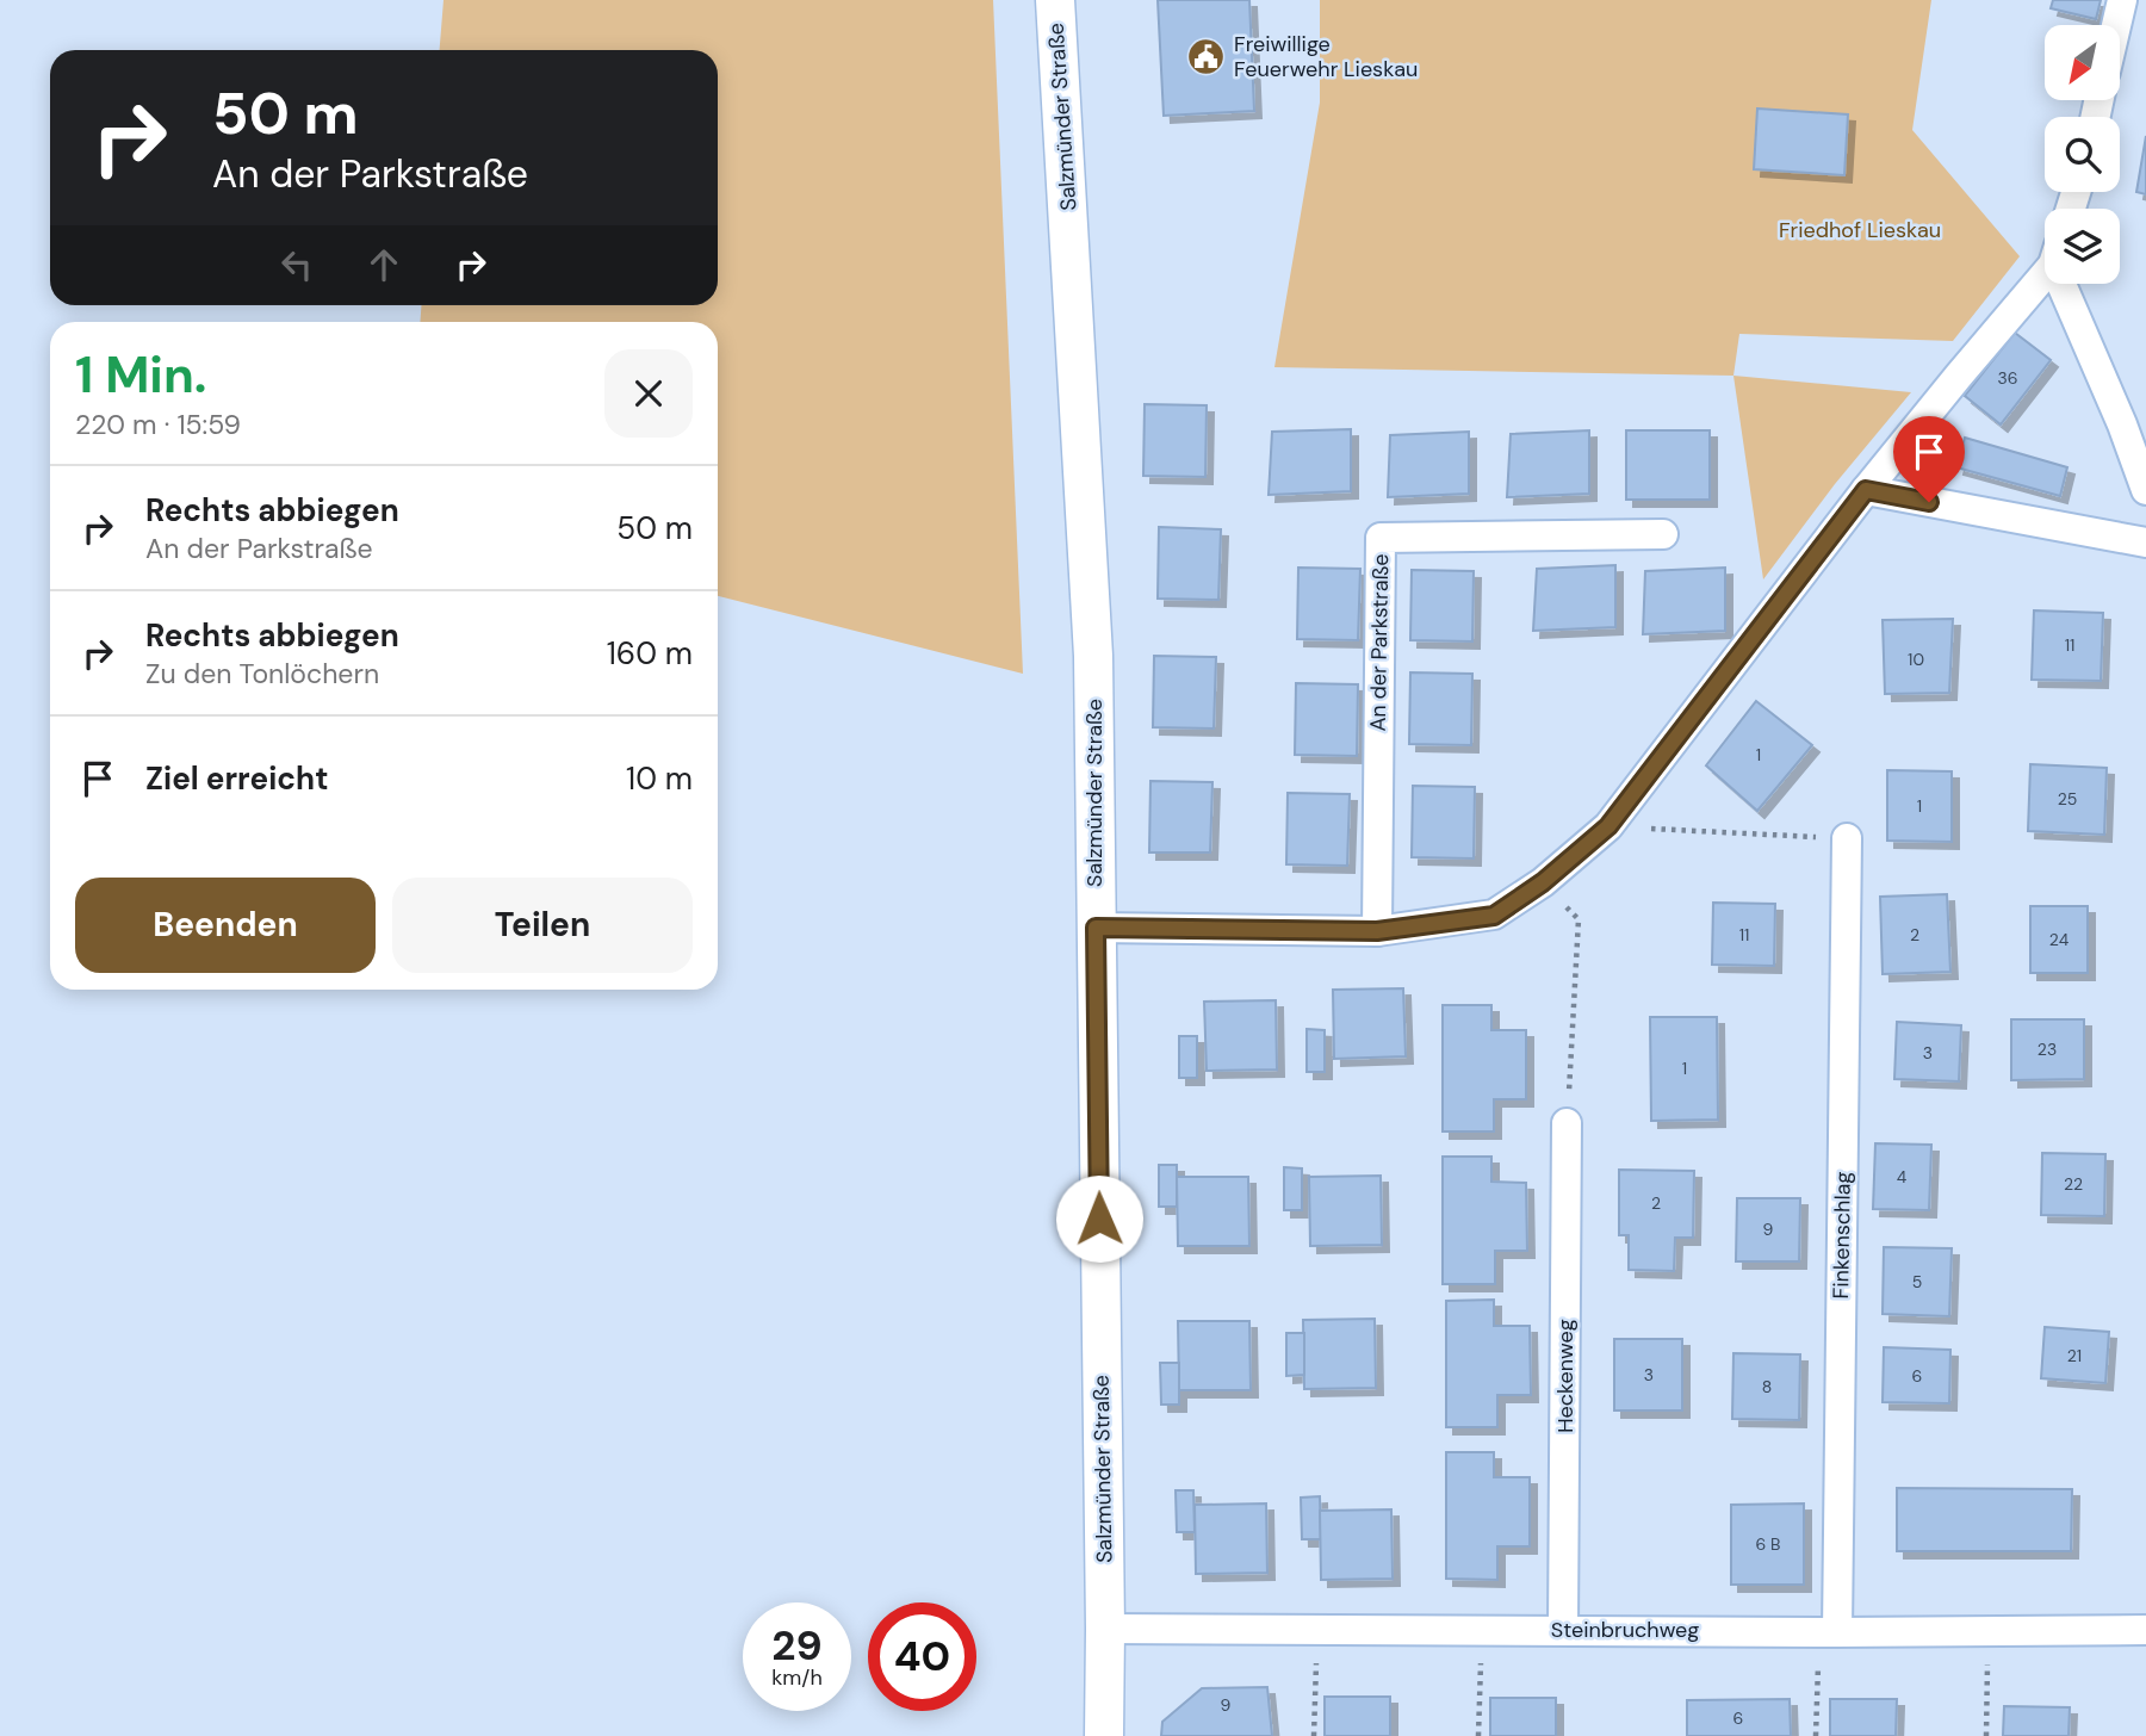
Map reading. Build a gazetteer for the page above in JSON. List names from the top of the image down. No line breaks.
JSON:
{"streets":{"street":["Salzmünder Straße","An der Parkstraße","Finkenschlag","Heckenweg","Steinbruchweg"]},"crossings":[["Salzmünder Straße","Steinbruchweg"],["Finkenschlag","Steinbruchweg"],["Heckenweg","Steinbruchweg"]],"parks":["Friedhof Lieskau"],"places":{"public building":["Freiwillige Feuerwehr Lieskau"]},"house_numbers":["36","11","10","1","25","1","11","2","24","23","3","1","4","22","2","9","5","21","3","6","8","6 B","9","6"],"north":"bottom left","page":{"turn":["50 m","An der Parkstraße"],"heading":["1 Min.","220 m · 15:59"],"list":[{"name":"Rechts abbiegen","note":"An der Parkstraße","value":"50 m"},{"name":"Rechts abbiegen","note":"Zu den Tonlöchern","value":"160 m"},{"name":"Ziel erreicht","value":"10 m"}],"buttons":["Beenden","Teilen"],"speed":"29 km/h","limit":"40"}}
